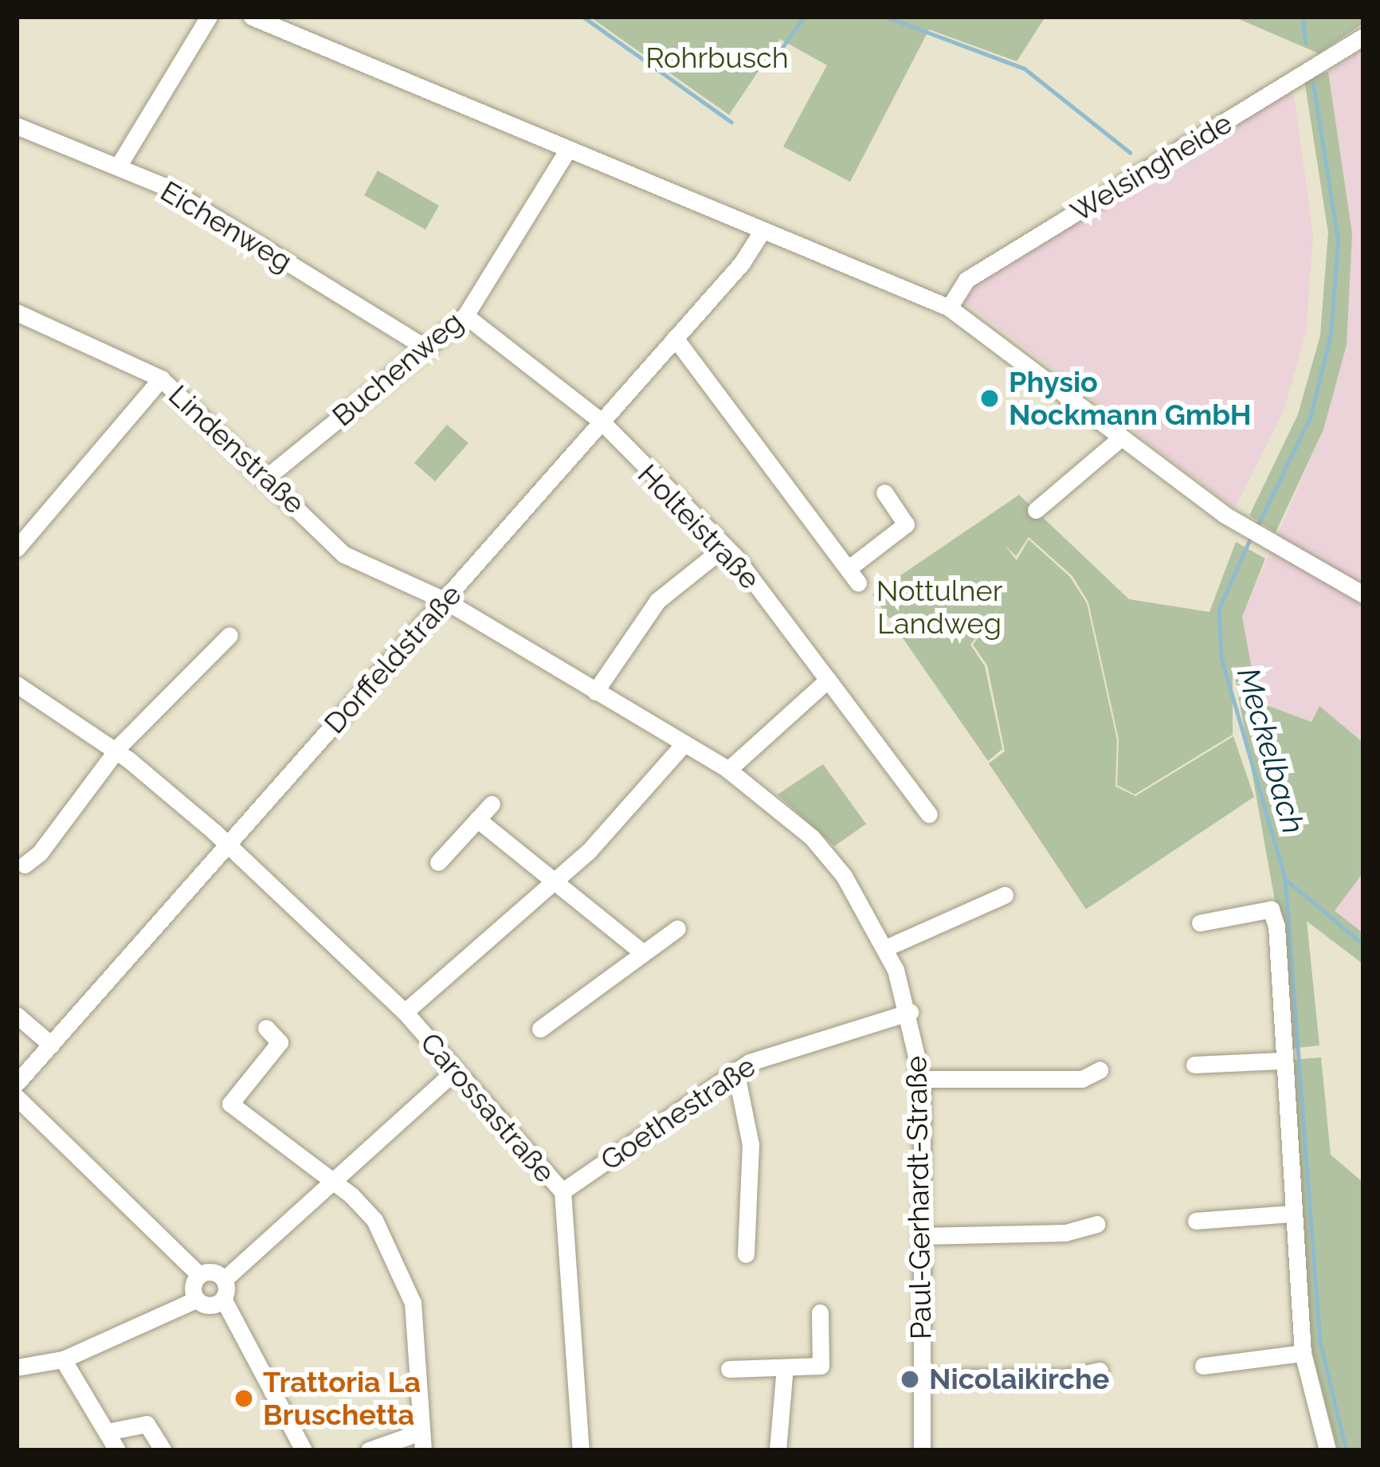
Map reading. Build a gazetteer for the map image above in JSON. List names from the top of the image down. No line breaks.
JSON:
{"streets":{"street":["Welsingheide","Eichenweg","Buchenweg","Lindenstraße","Holteistraße","Dorffeldstraße","Carossastraße","Goethestraße","Paul-Gerhardt-Straße"]},"crossings":[["Eichenweg","Buchenweg"],["Buchenweg","Lindenstraße"],["Lindenstraße","Dorffeldstraße"],["Lindenstraße","Paul-Gerhardt-Straße"],["Holteistraße","Dorffeldstraße"],["Dorffeldstraße","Carossastraße"],["Dorffeldstraße","Paul-Gerhardt-Straße"],["Carossastraße","Goethestraße"],["Goethestraße","Paul-Gerhardt-Straße"]],"water":["Meckelbach"],"parks":["Rohrbusch","Nottulner Landweg"],"places":["Physio Nockmann GmbH","Nicolaikirche","Trattoria La Bruschetta"]}
